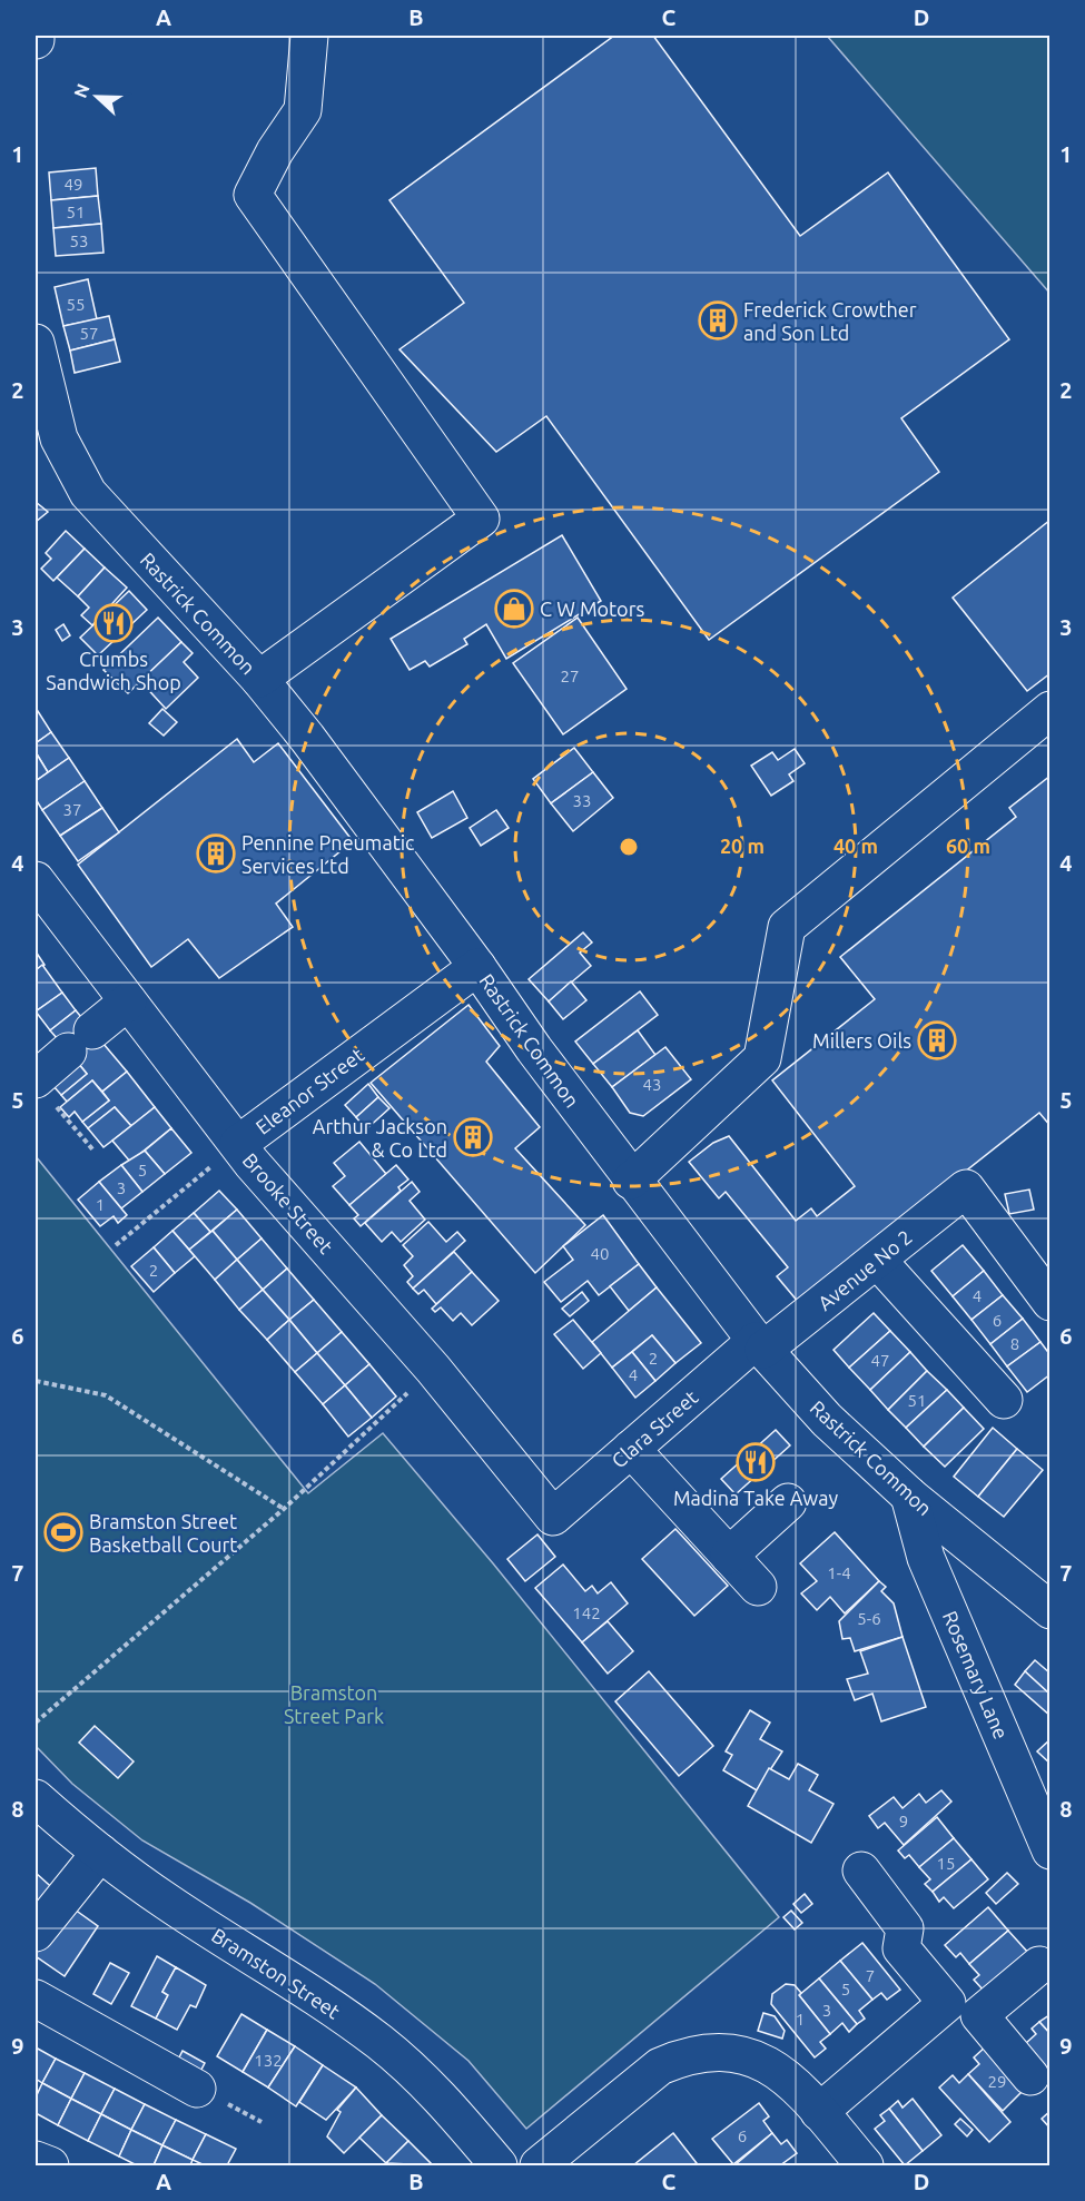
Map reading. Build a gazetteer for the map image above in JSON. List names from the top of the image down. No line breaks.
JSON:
{"streets":{"street":["Rastrick Common","Eleanor Street","Brooke Street","Avenue No 2","Clara Street","Rosemary Lane","Bramston Street"]},"crossings":[["Rastrick Common","Eleanor Street"],["Rastrick Common","Avenue No 2"],["Rastrick Common","Clara Street"],["Rastrick Common","Rosemary Lane"],["Eleanor Street","Brooke Street"],["Brooke Street","Clara Street"],["Avenue No 2","Clara Street"]],"parks":["Bramston Street Park"],"places":{"building":["Frederick Crowther and Son Ltd","Pennine Pneumatic Services Ltd","Millers Oils","Arthur Jackson & Co Ltd"],"shop":["C W Motors"],"restaurant":["Crumbs Sandwich Shop","Madina Take Away"],"sports":["Bramston Street Basketball Court"]},"house_numbers":["49","51","53","55","57","27","33","37","43","5","3","1","40","2","4","6","8","2","47","4","51","1-4","142","5-6","9","15","7","5","3","1","132","29","6"],"north":"left","grid":{"columns":["A","B","C","D"],"rows":["1","2","3","4","5","6","7","8","9"]},"rings":["20 m","40 m","60 m"]}
